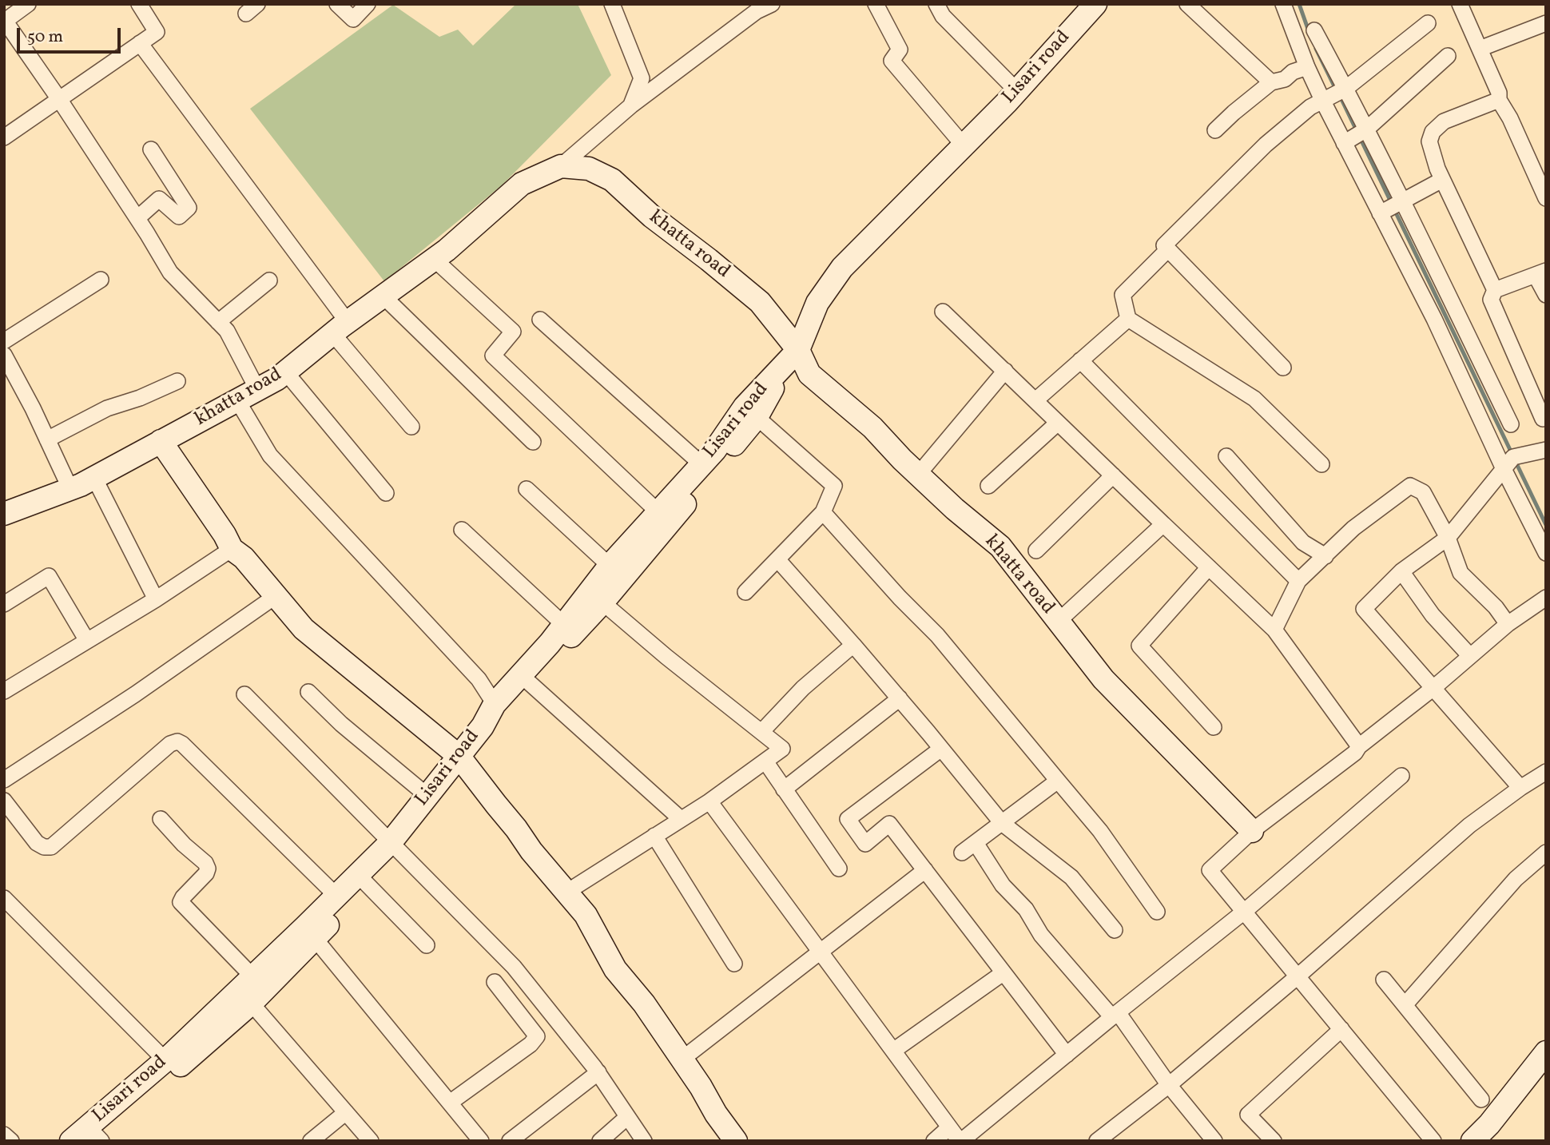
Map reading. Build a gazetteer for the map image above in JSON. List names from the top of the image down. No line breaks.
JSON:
{"streets":{"street":["Lisari road","khatta road"]},"crossings":[["Lisari road","khatta road"]],"scale_bar":"50 m"}
